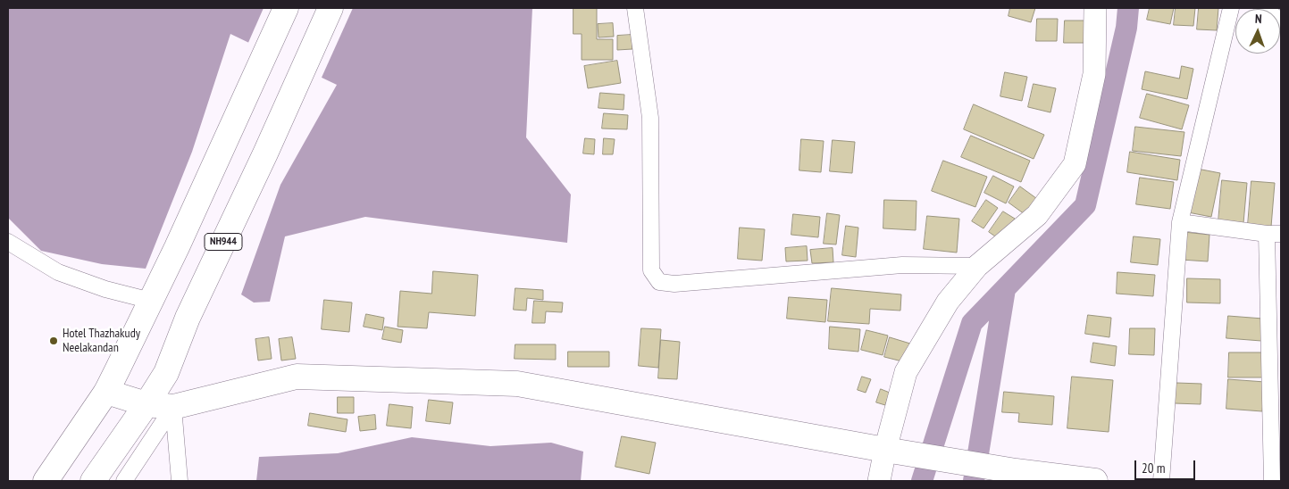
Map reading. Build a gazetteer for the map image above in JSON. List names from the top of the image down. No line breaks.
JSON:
{"streets":{"main road":["NH944"]},"places":["Hotel Thazhakudy Neelakandan"],"scale_bar":"20 m","north":"top"}
